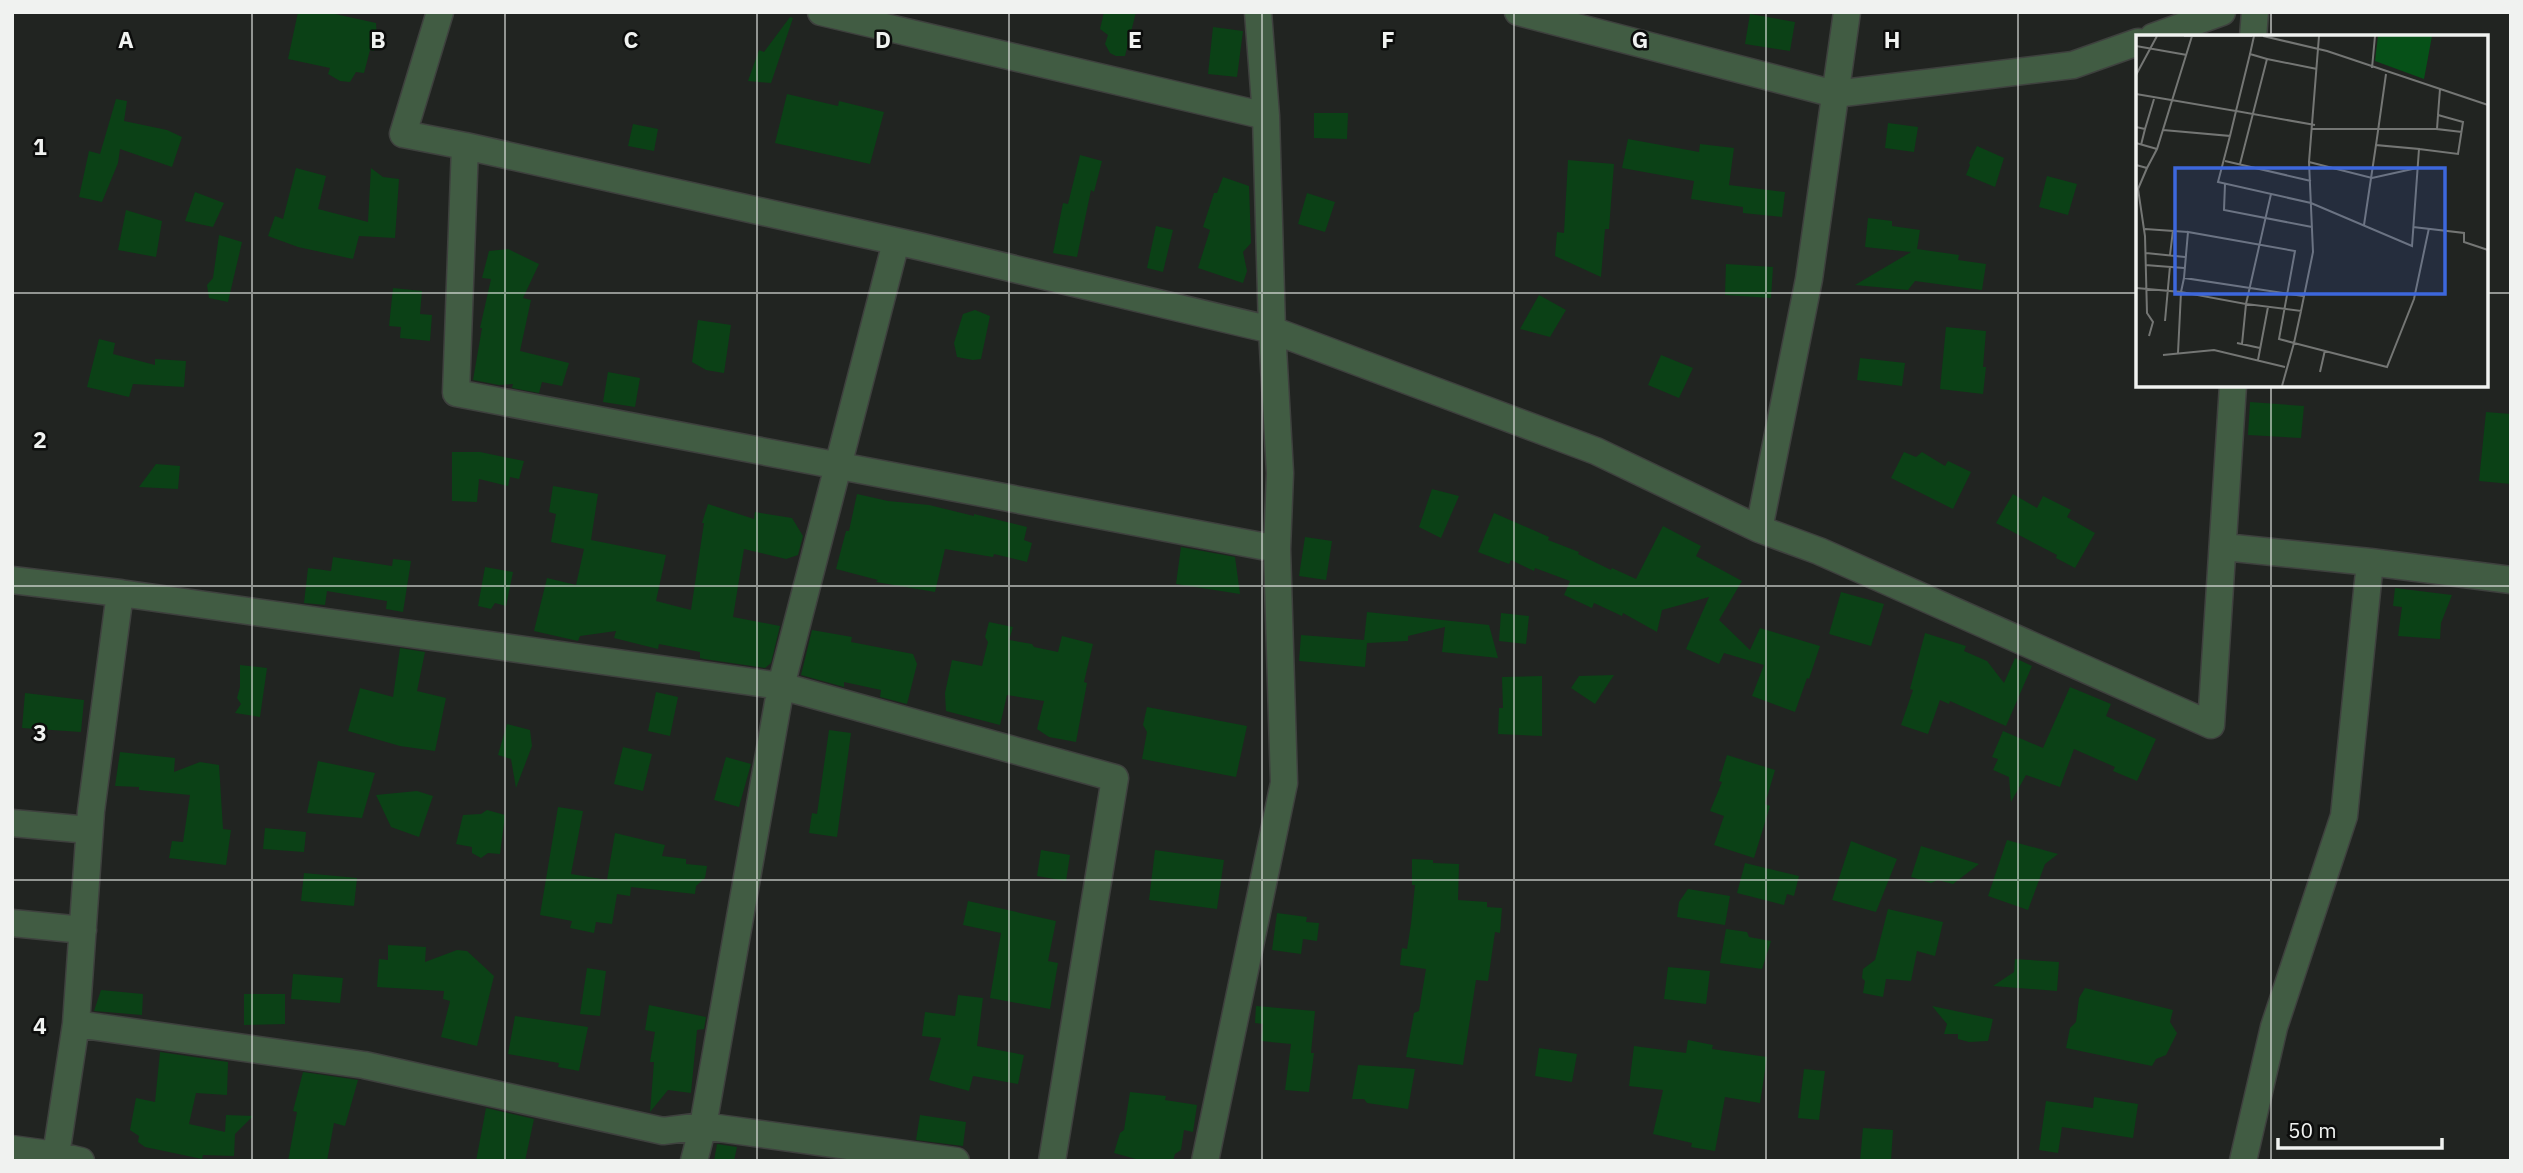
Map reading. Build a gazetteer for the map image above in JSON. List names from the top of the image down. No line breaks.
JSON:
{"scale_bar":"50 m","grid":{"columns":["A","B","C","D","E","F","G","H"],"rows":["1","2","3","4"]}}
